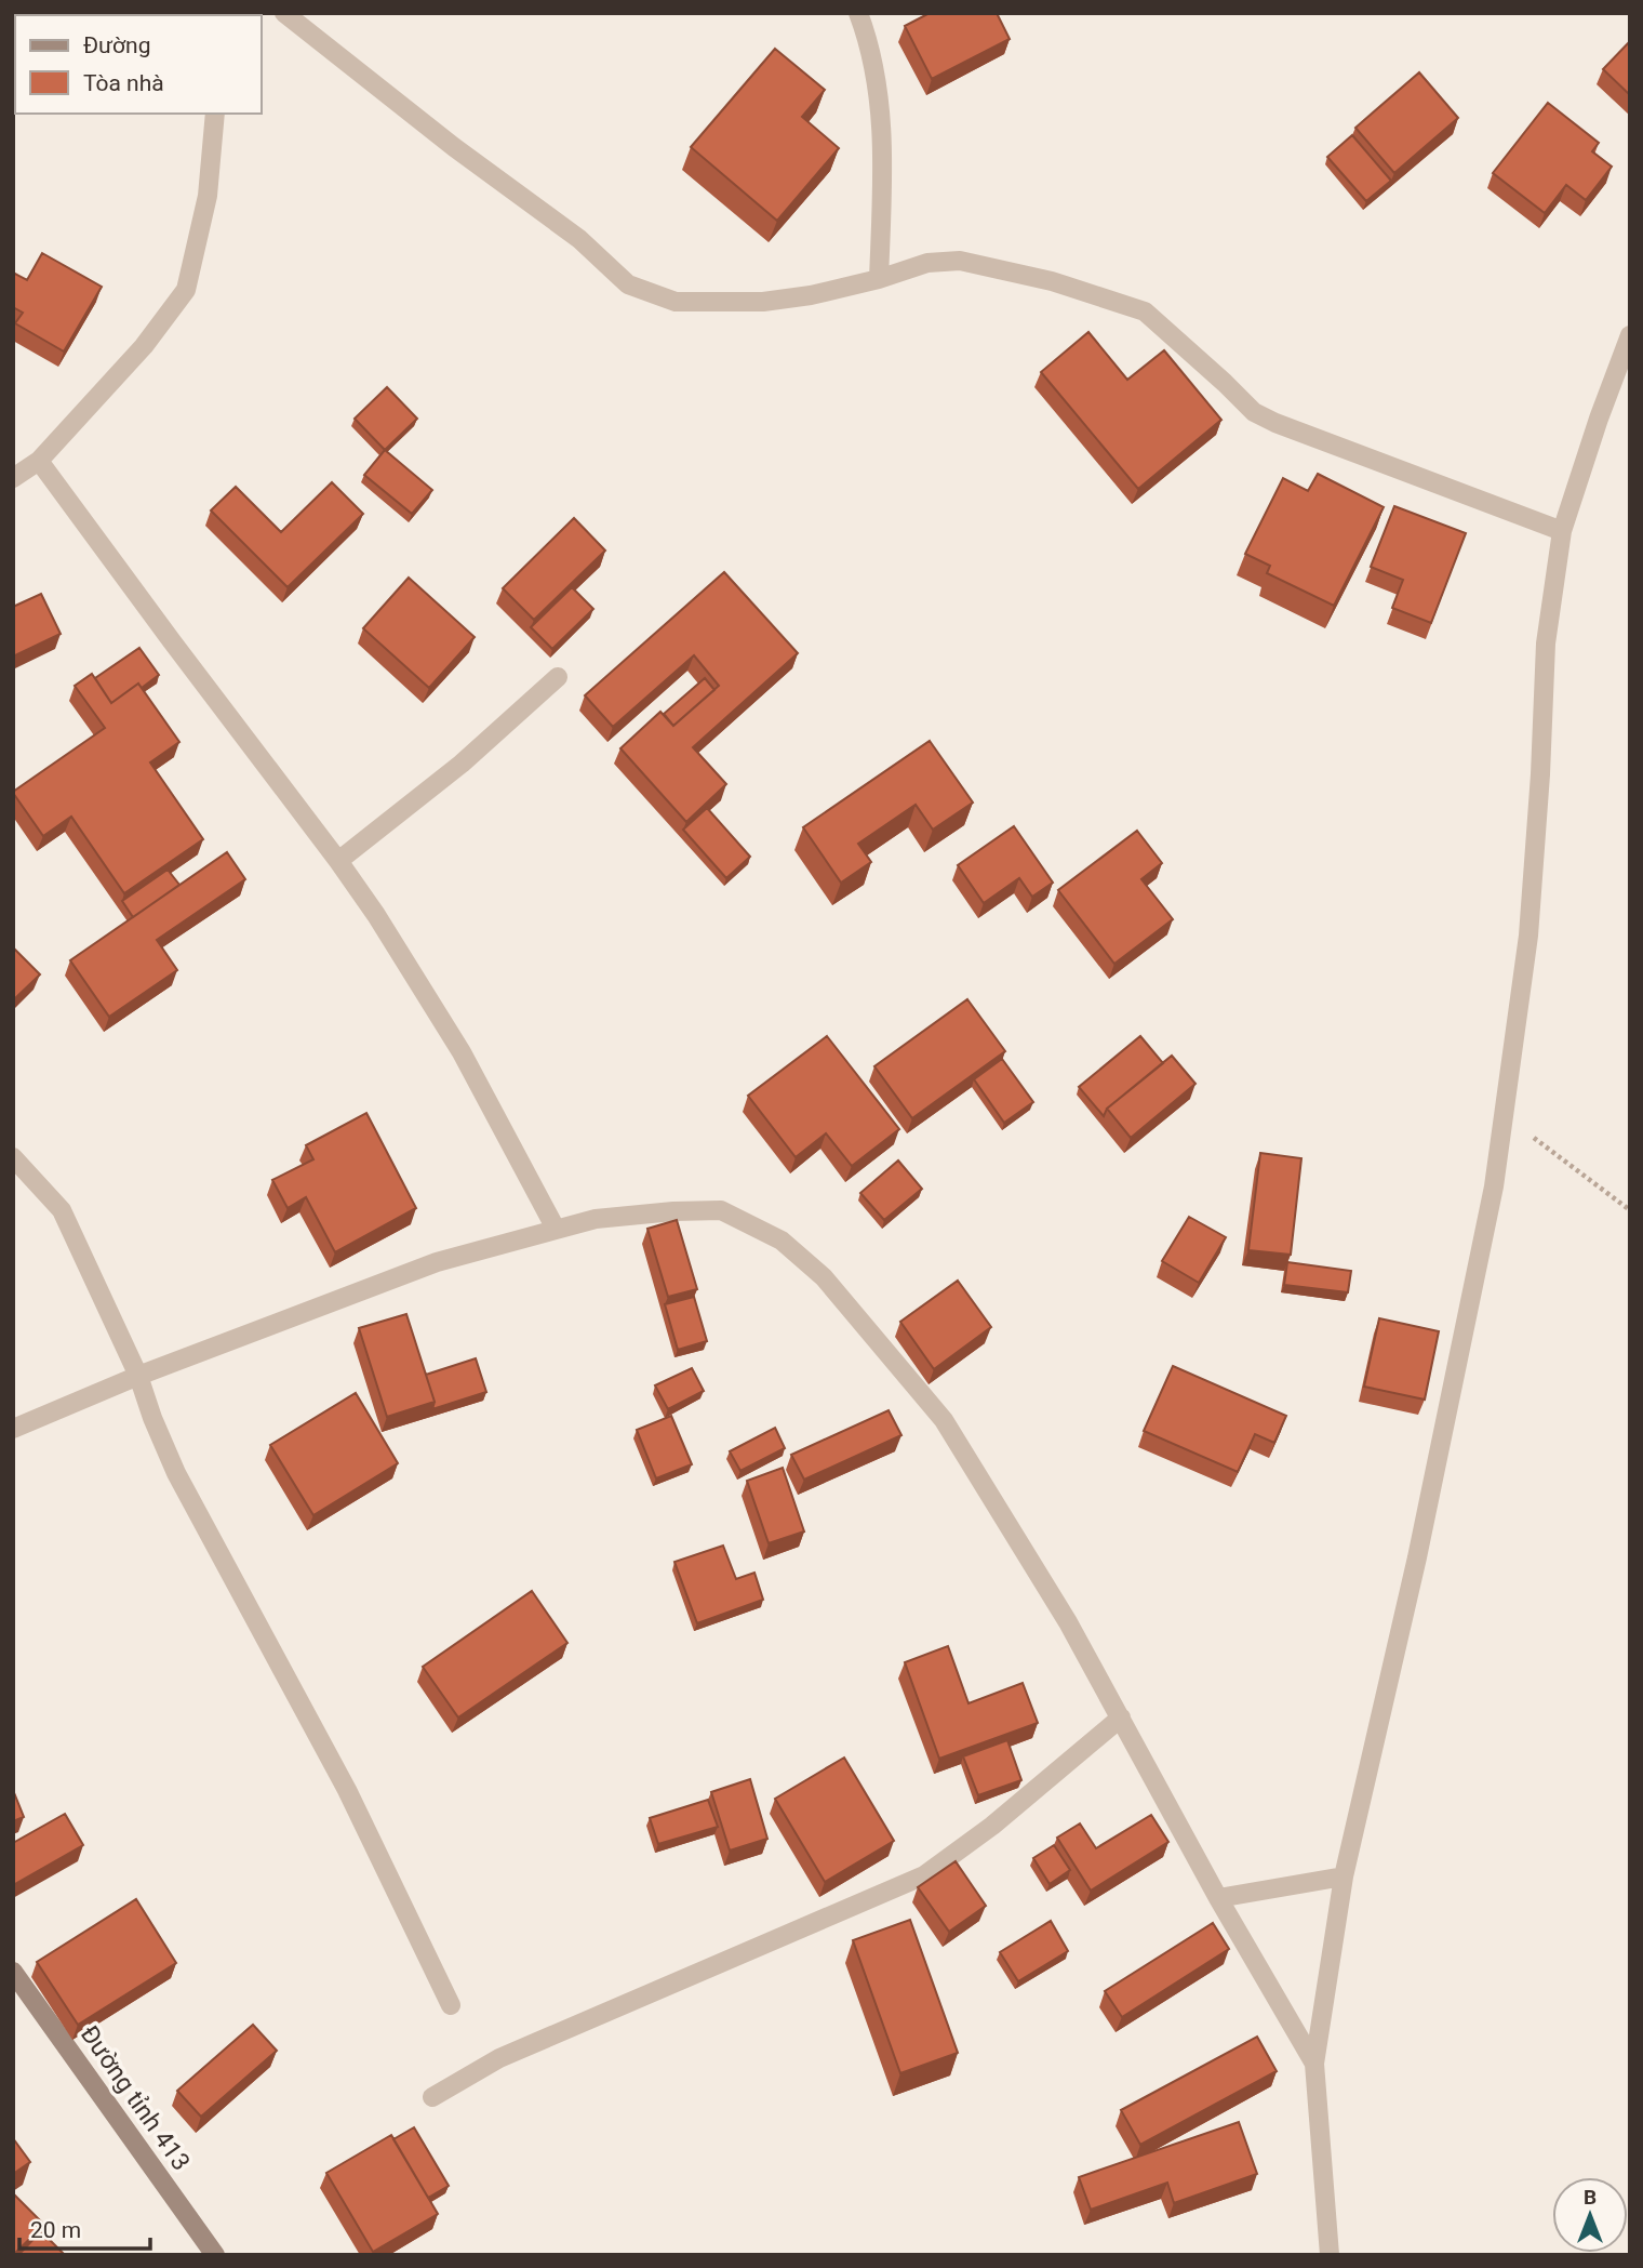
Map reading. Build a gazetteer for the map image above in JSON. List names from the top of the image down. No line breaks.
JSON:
{"streets":{"main road":["Đường tỉnh 413"]},"legend":["Đường","Tòa nhà"],"scale_bar":"20 m","north":"top"}
